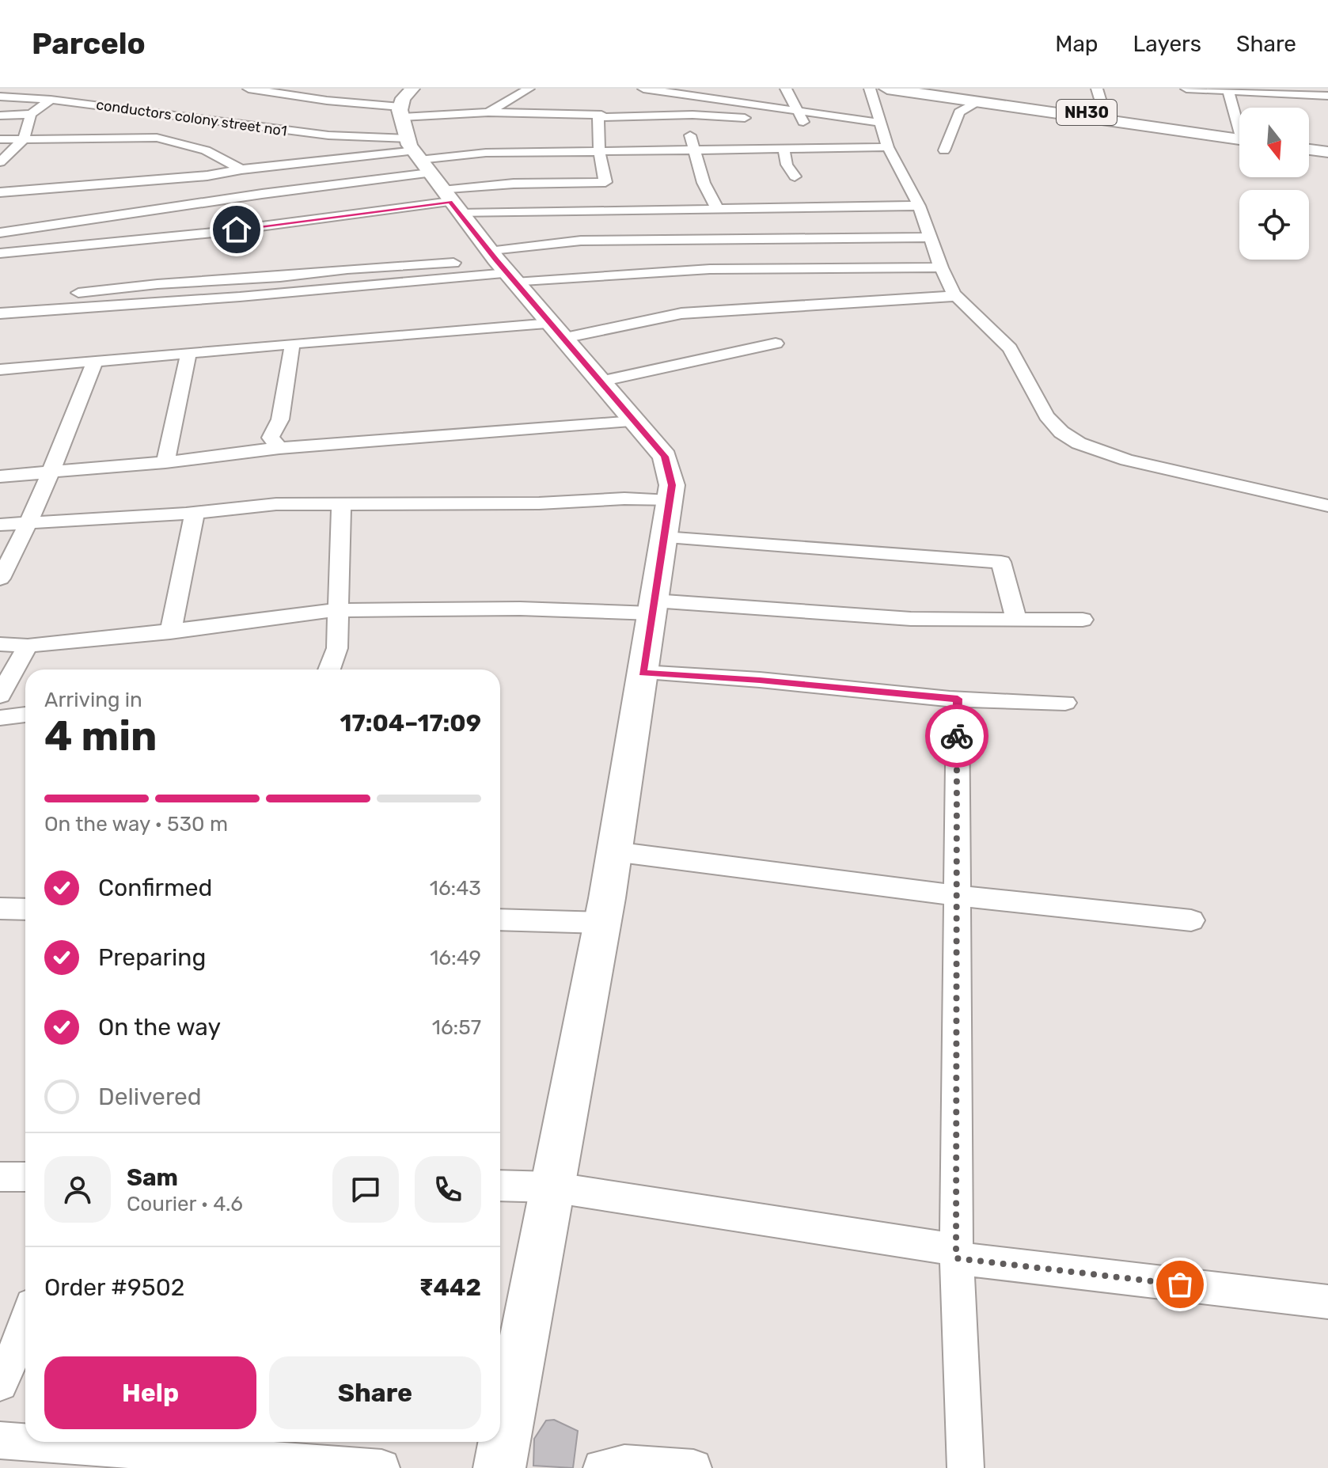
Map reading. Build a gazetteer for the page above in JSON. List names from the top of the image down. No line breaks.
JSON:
{"streets":{"highway":["NH30"],"street":["conductors colony street no1"]},"north":"bottom","page":{"header":"Parcelo","nav":["Map","Layers","Share"],"heading":["4 min","Arriving in","17:04–17:09"],"panel":["Sam","Courier · 4.6","Order #9502","₹442"],"bar":"On the way · 530 m","list":[["Confirmed","16:43"],["Preparing","16:49"],["On the way","16:57"],"Delivered"],"buttons":["Help","Share"]}}
